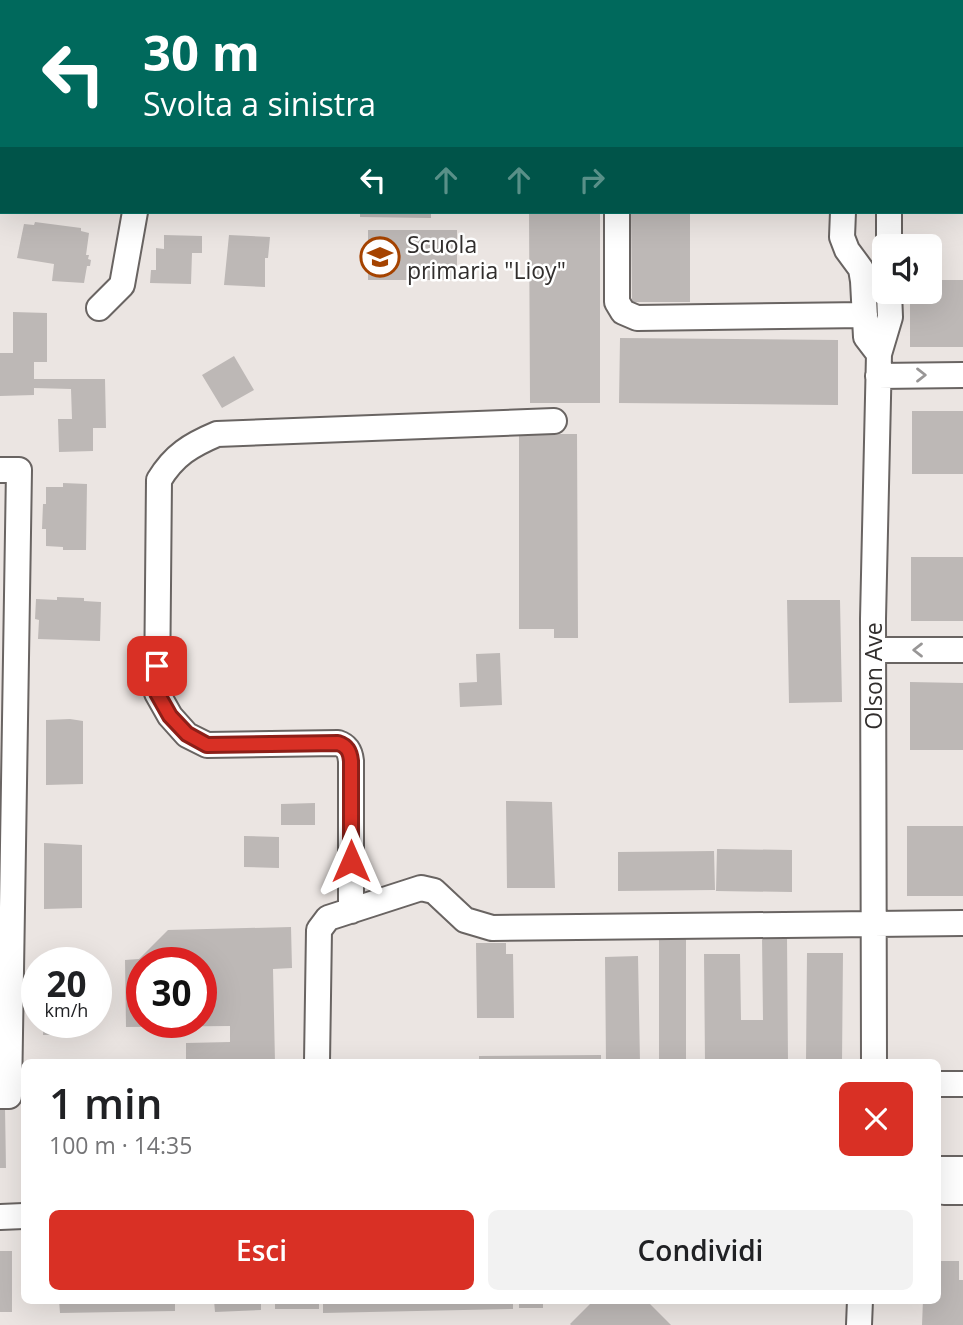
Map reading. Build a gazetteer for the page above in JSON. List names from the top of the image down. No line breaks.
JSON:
{"streets":{"street":["Olson Ave"]},"places":{"school or university":["Scuola primaria \"Lioy\""]},"page":{"turn":["30 m","Svolta a sinistra"],"speed":"20 km/h","limit":"30","heading":["1 min","100 m · 14:35"],"buttons":["Esci","Condividi"]}}
